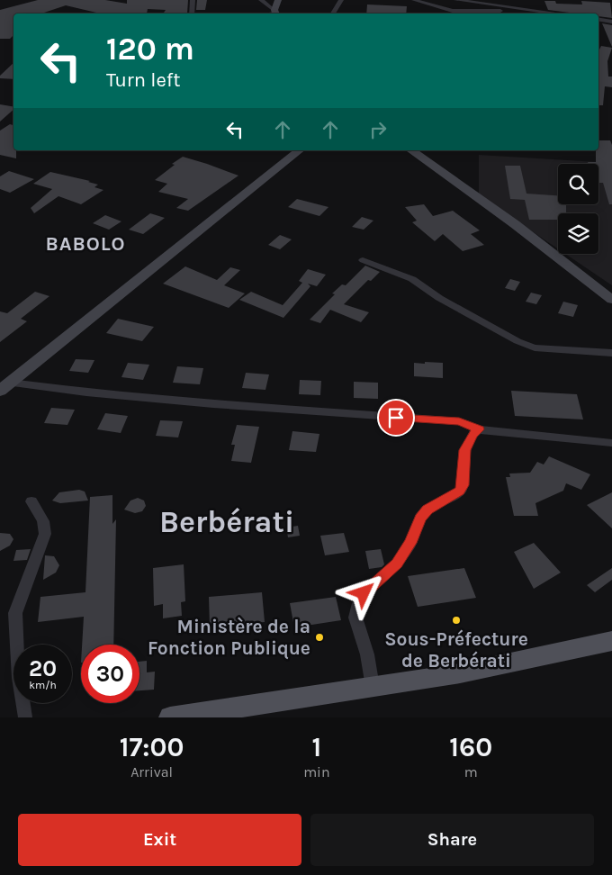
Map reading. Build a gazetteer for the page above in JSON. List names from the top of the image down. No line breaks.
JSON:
{"districts":["BABOLO","Berbérati"],"places":["Sous-Préfecture de Berbérati","Ministère de la Fonction Publique"],"page":{"turn":["120 m","Turn left"],"speed":"20 km/h","limit":"30","eta":["17:00","Arrival","1","min","160","m"],"buttons":["Exit","Share"]}}
